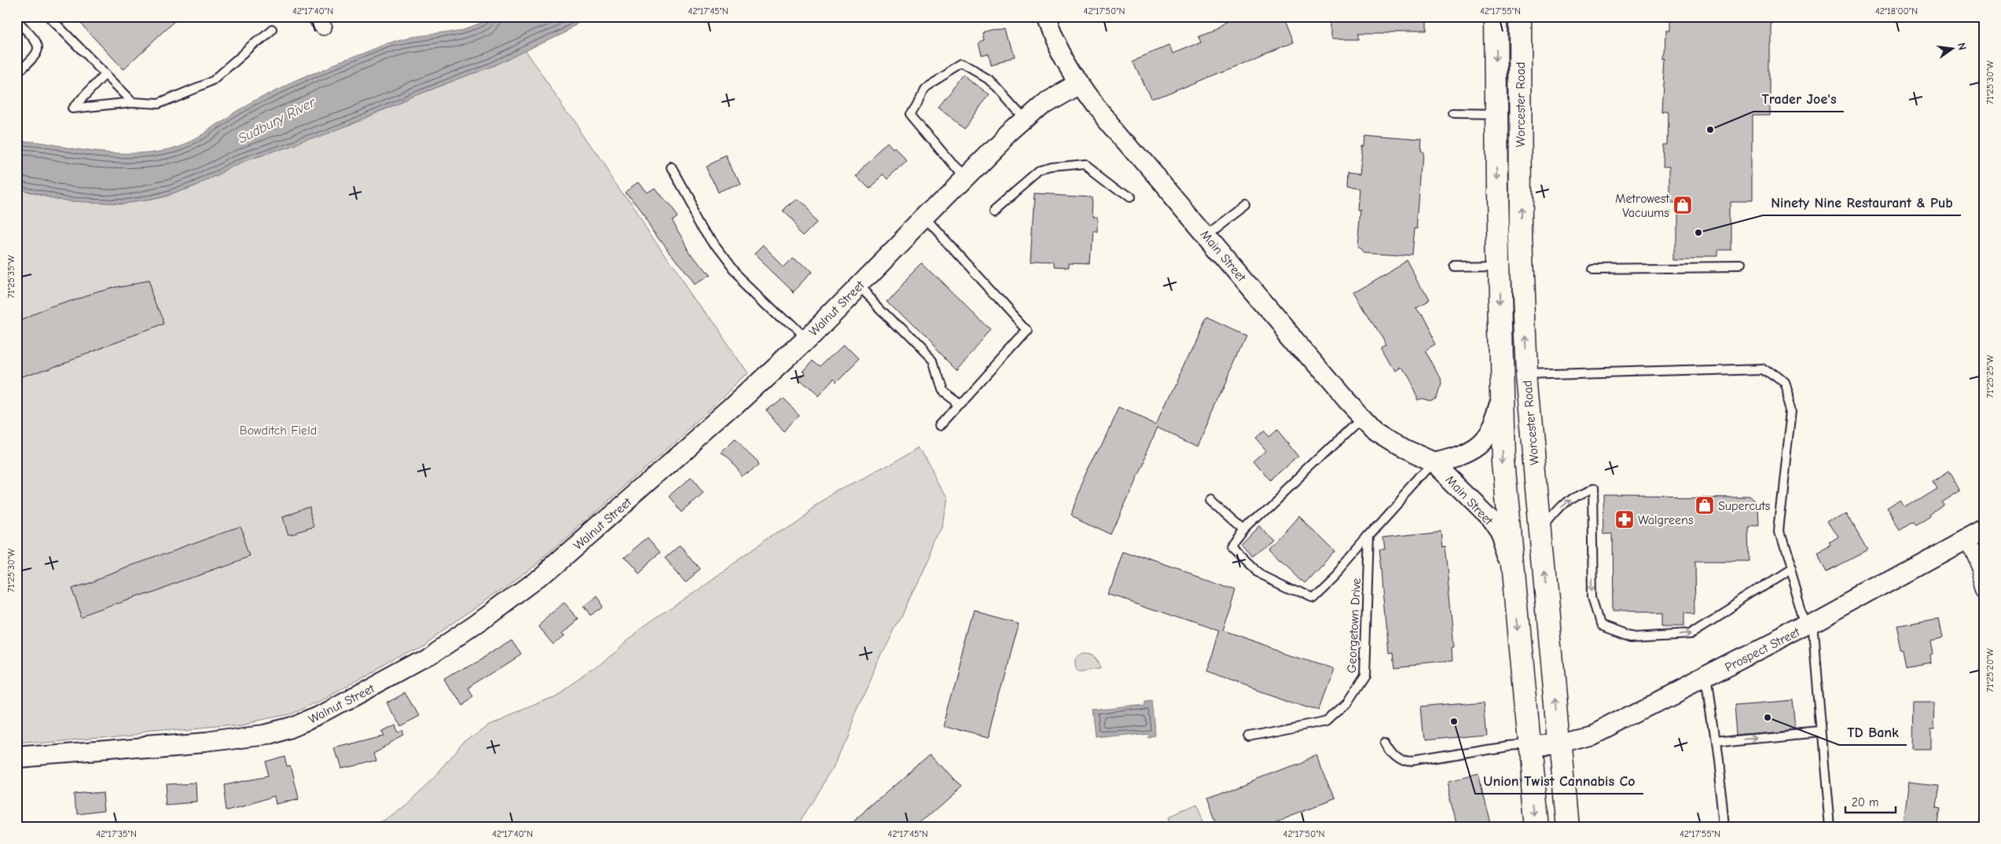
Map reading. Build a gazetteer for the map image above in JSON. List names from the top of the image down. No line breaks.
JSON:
{"streets":{"highway":["Worcester Road"],"street":["Main Street","Walnut Street","Prospect Street"],"lane":["Georgetown Drive"]},"crossings":[["Worcester Road","Main Street"],["Worcester Road","Prospect Street"],["Main Street","Walnut Street"]],"water":["Sudbury River"],"parks":["Bowditch Field"],"places":{"other":["Trader Joe's","Ninety Nine Restaurant & Pub","TD Bank","Union Twist Cannabis Co"],"shop":["Metrowest Vacuums","Supercuts"],"pharmacy":["Walgreens"]},"scale_bar":"20 m","north":"right","coordinates":["42°17'40\"N","42°17'45\"N","42°17'50\"N","42°17'55\"N","42°18'00\"N","71°25'30\"W","71°25'35\"W","71°25'25\"W","71°25'20\"W","42°17'35\"N"]}
